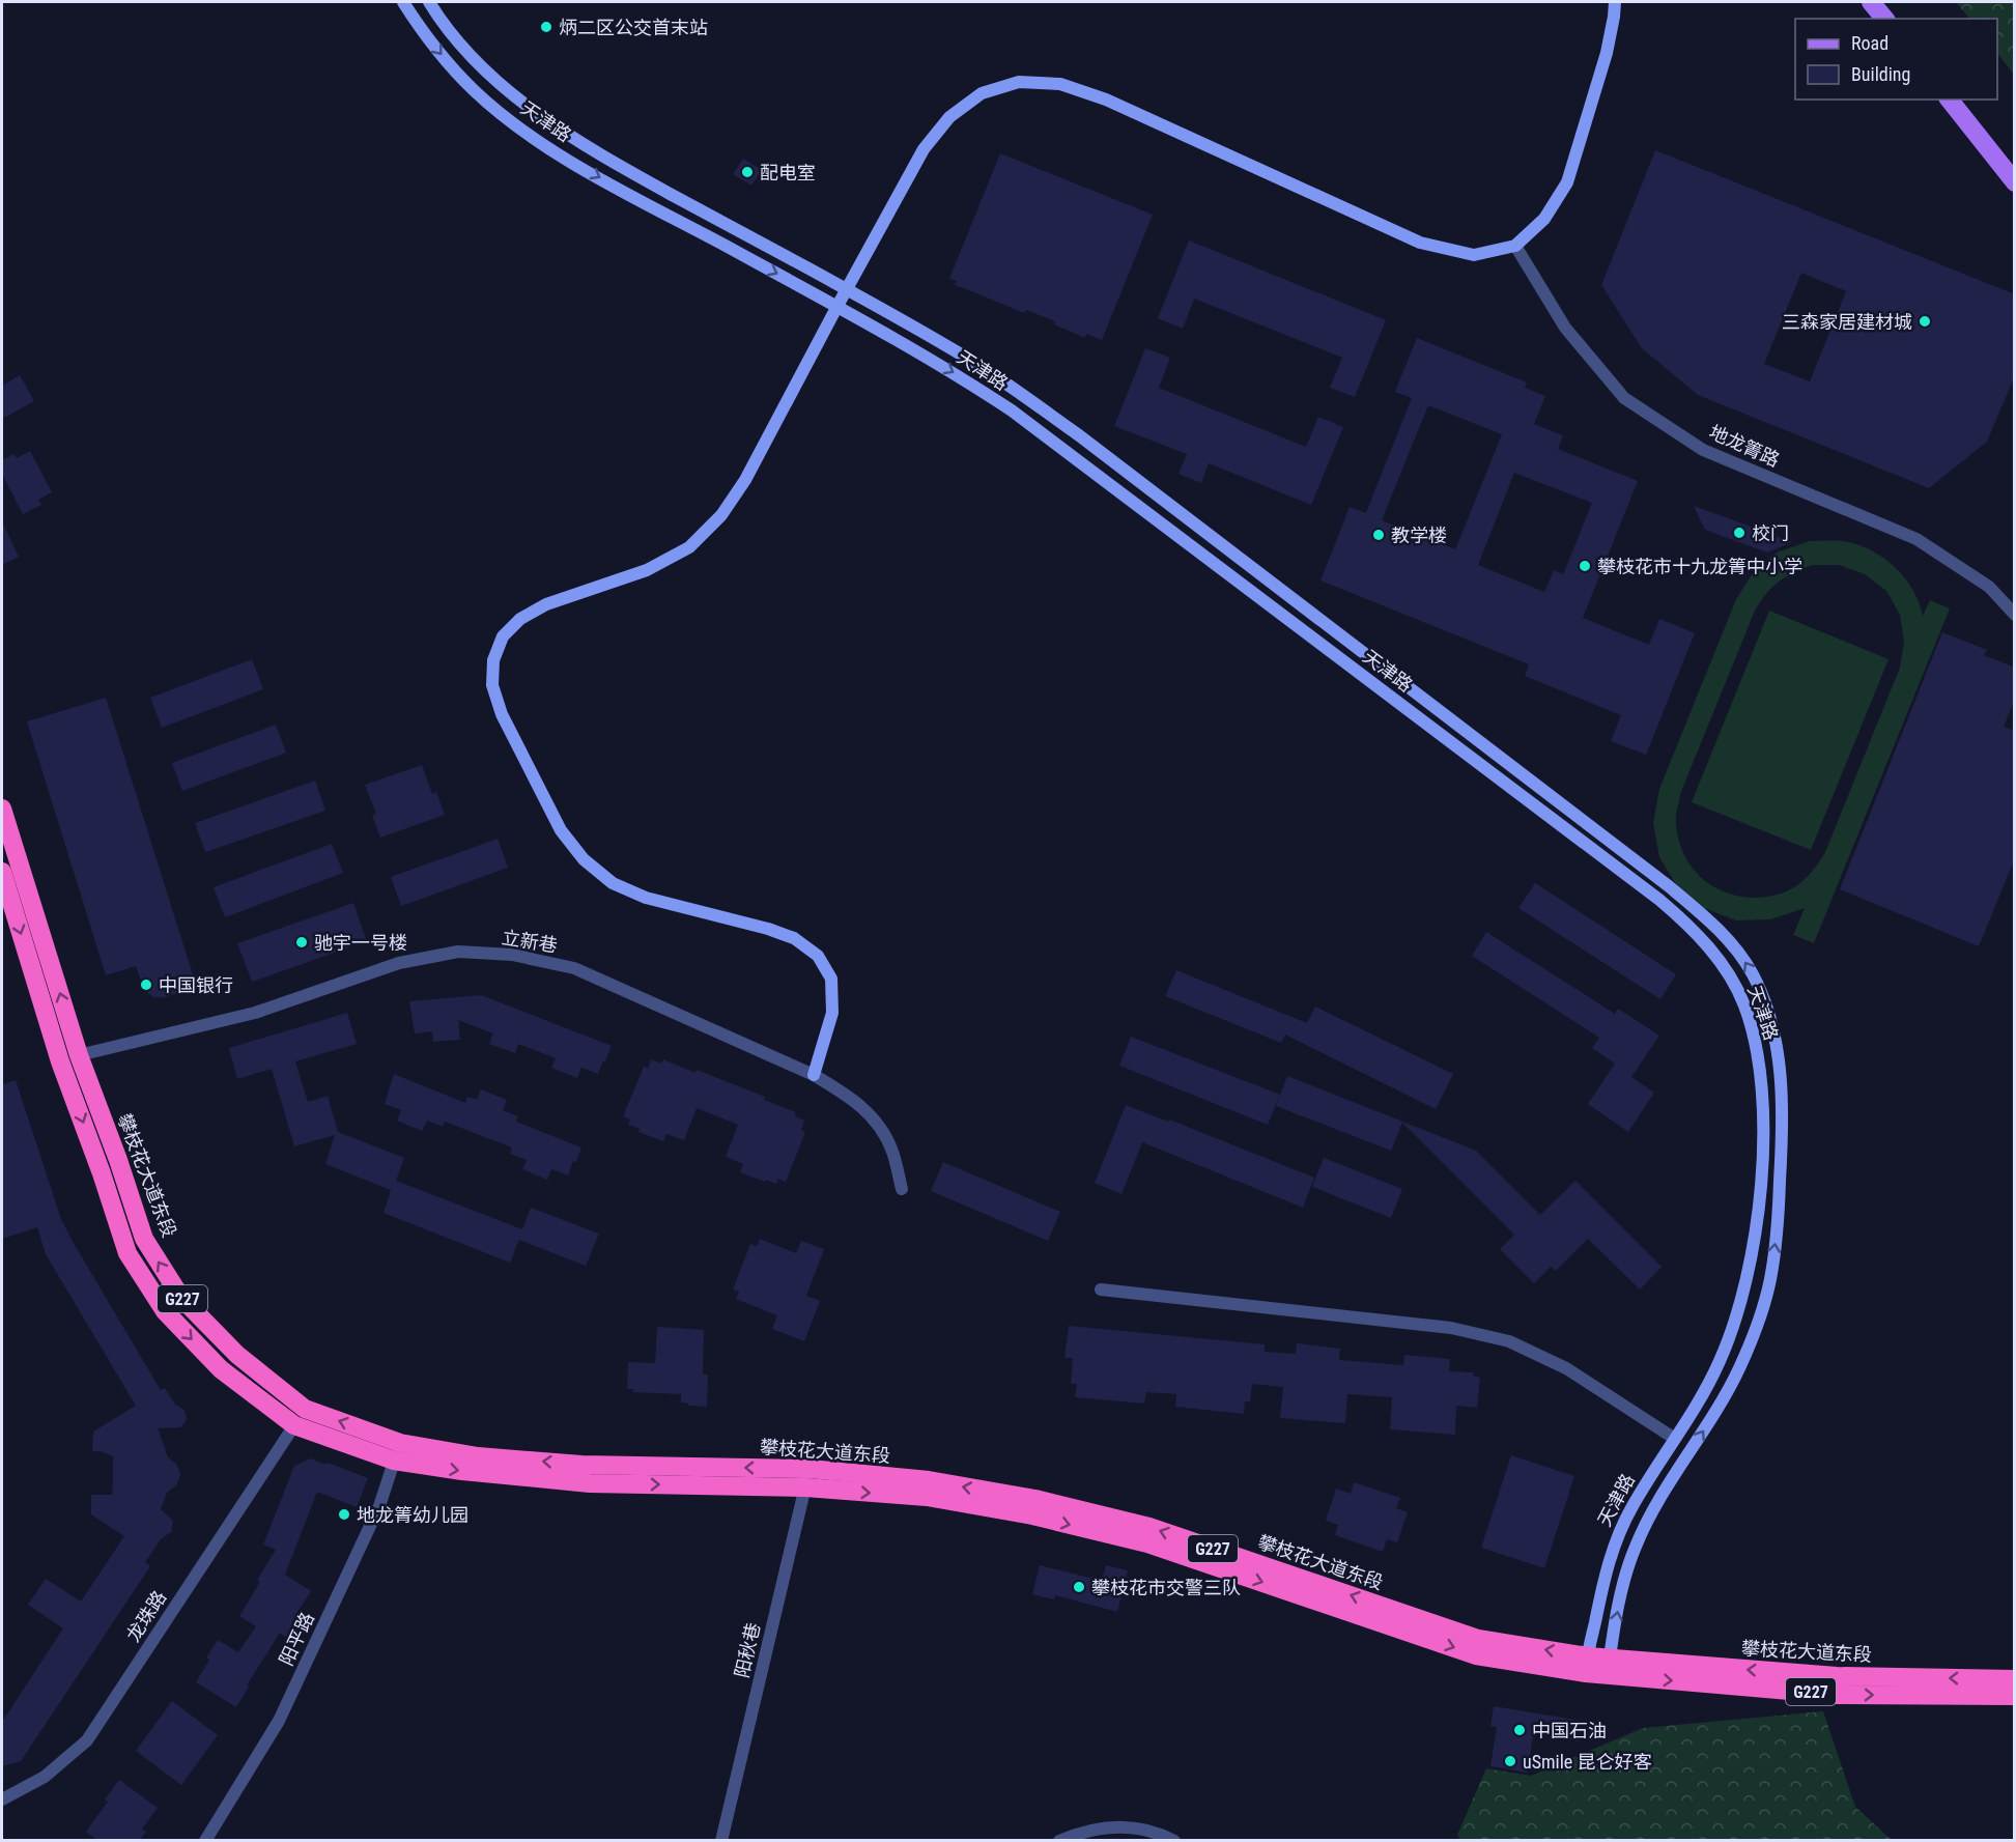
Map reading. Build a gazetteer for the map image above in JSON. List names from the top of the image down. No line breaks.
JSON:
{"streets":{"highway":["攀枝花大道东段","G227"],"main road":["天津路"],"street":["地龙箐路","立新巷","龙珠路","阳平路","阳秋巷"]},"crossings":[["天津路","攀枝花大道东段"],["立新巷","攀枝花大道东段"],["攀枝花大道东段","龙珠路"],["攀枝花大道东段","阳平路"],["攀枝花大道东段","阳秋巷"]],"one_way":["天津路"],"places":["炳二区公交首末站","配电室","三森家居建材城","校门","教学楼","攀枝花市十九龙箐中小学","驰宇一号楼","中国银行","地龙箐幼儿园","攀枝花市交警三队","中国石油","uSmile 昆仑好客"],"legend":["Road","Building"]}
